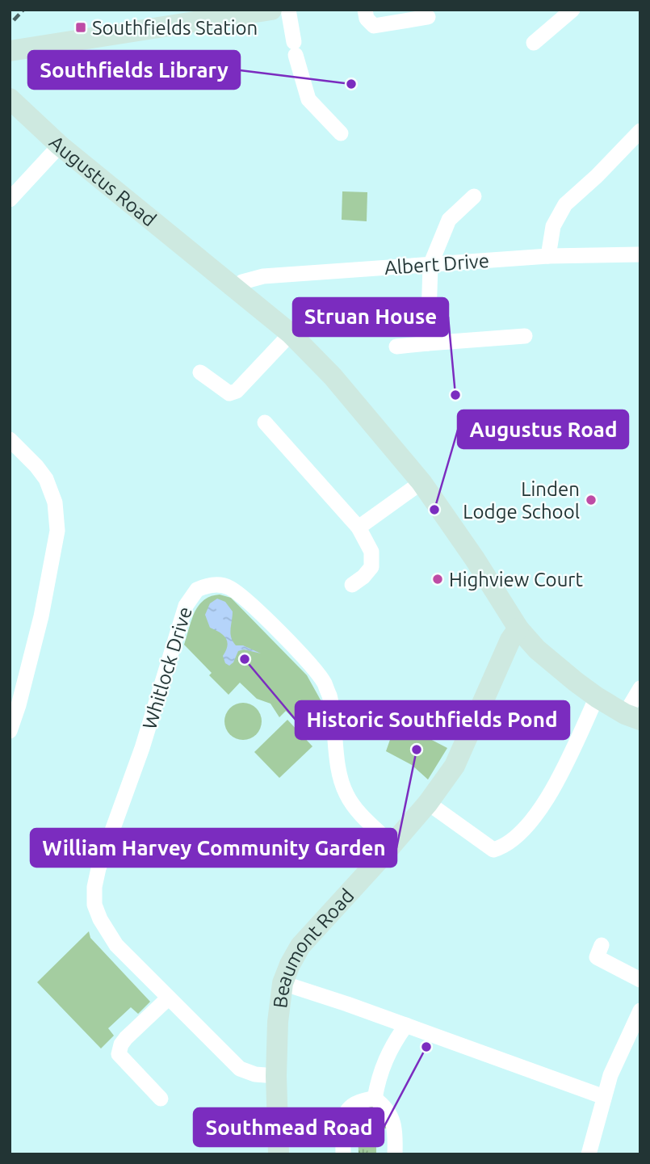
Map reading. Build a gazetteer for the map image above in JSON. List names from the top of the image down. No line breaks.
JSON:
{"streets":{"street":["Augustus Road","Albert Drive","Whitlock Drive","Beaumont Road"]},"crossings":[["Augustus Road","Albert Drive"],["Augustus Road","Beaumont Road"],["Whitlock Drive","Beaumont Road"]],"places":{"transit":["Southfields Station"],"other":["Southfields Library","Struan House","Linden Lodge School","Augustus Road","Highview Court","Historic Southfields Pond","William Harvey Community Garden","Southmead Road"]}}
